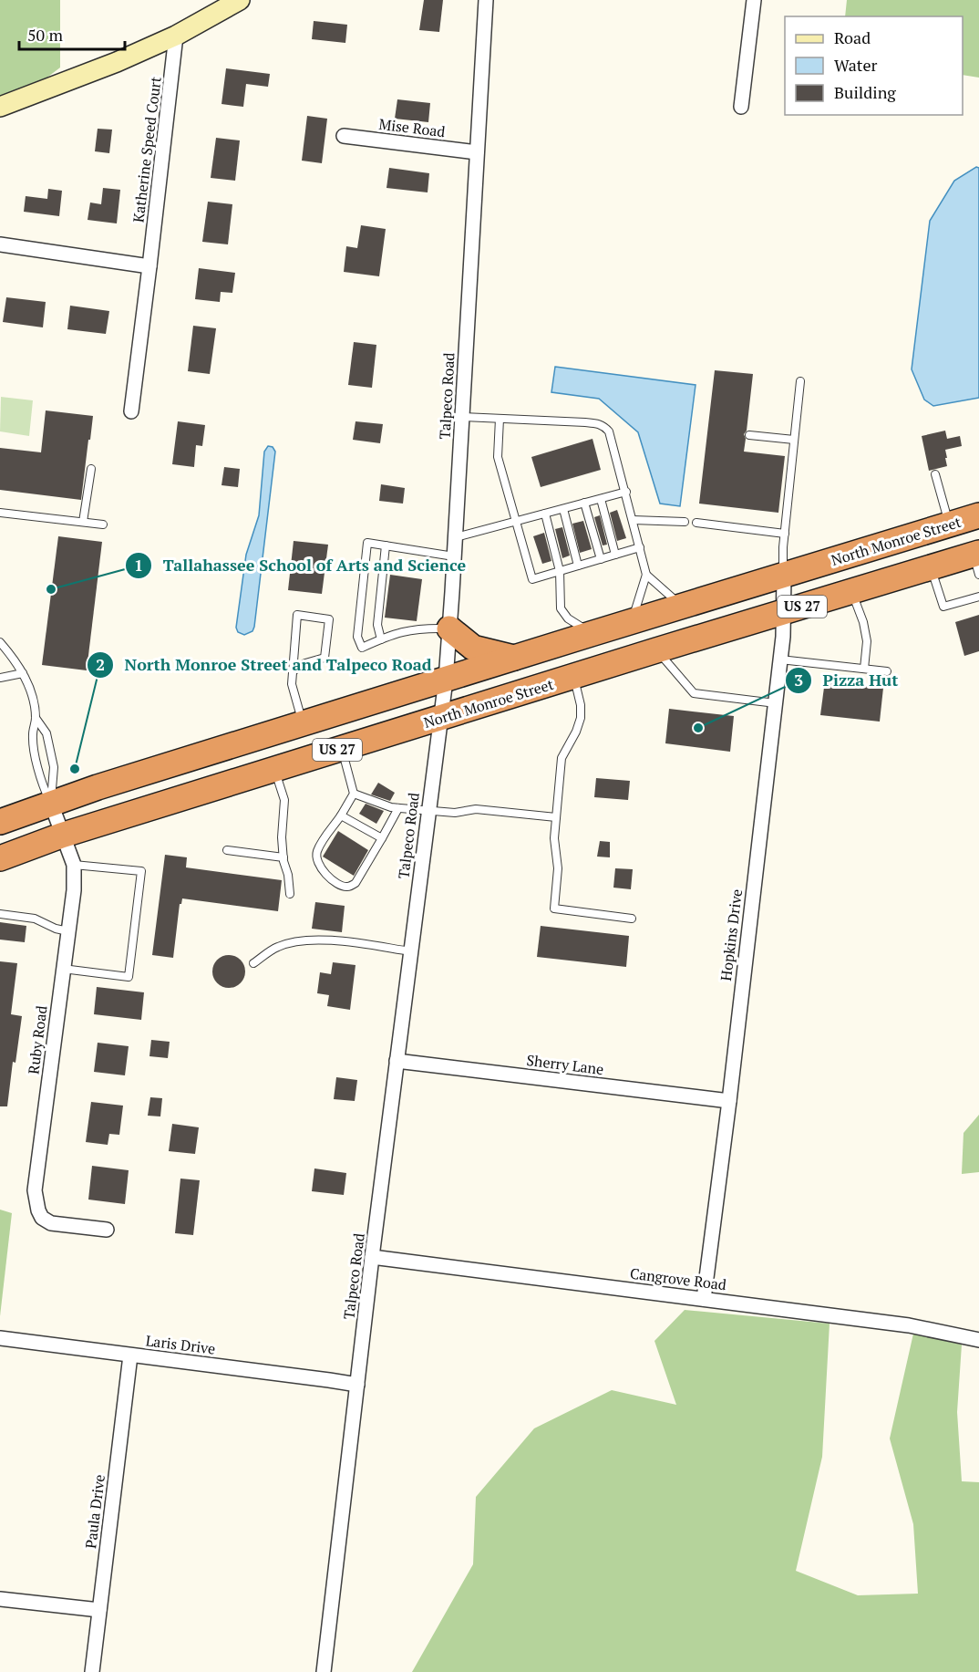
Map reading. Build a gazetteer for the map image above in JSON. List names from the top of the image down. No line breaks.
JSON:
{"streets":{"highway":["North Monroe Street","US 27"],"street":["Mise Road","Katherine Speed Court","Talpeco Road","Hopkins Drive","Ruby Road","Sherry Lane","Cangrove Road","Laris Drive","Paula Drive"]},"crossings":[["Mise Road","Talpeco Road"],["Talpeco Road","North Monroe Street"],["Talpeco Road","Sherry Lane"],["Talpeco Road","Cangrove Road"],["Talpeco Road","Laris Drive"],["North Monroe Street","Hopkins Drive"],["North Monroe Street","Ruby Road"],["Hopkins Drive","Sherry Lane"],["Hopkins Drive","Cangrove Road"],["Laris Drive","Paula Drive"]],"places":["Tallahassee School of Arts and Science","Pizza Hut","North Monroe Street and Talpeco Road"],"legend":["Road","Water","Building"],"scale_bar":"50 m"}
